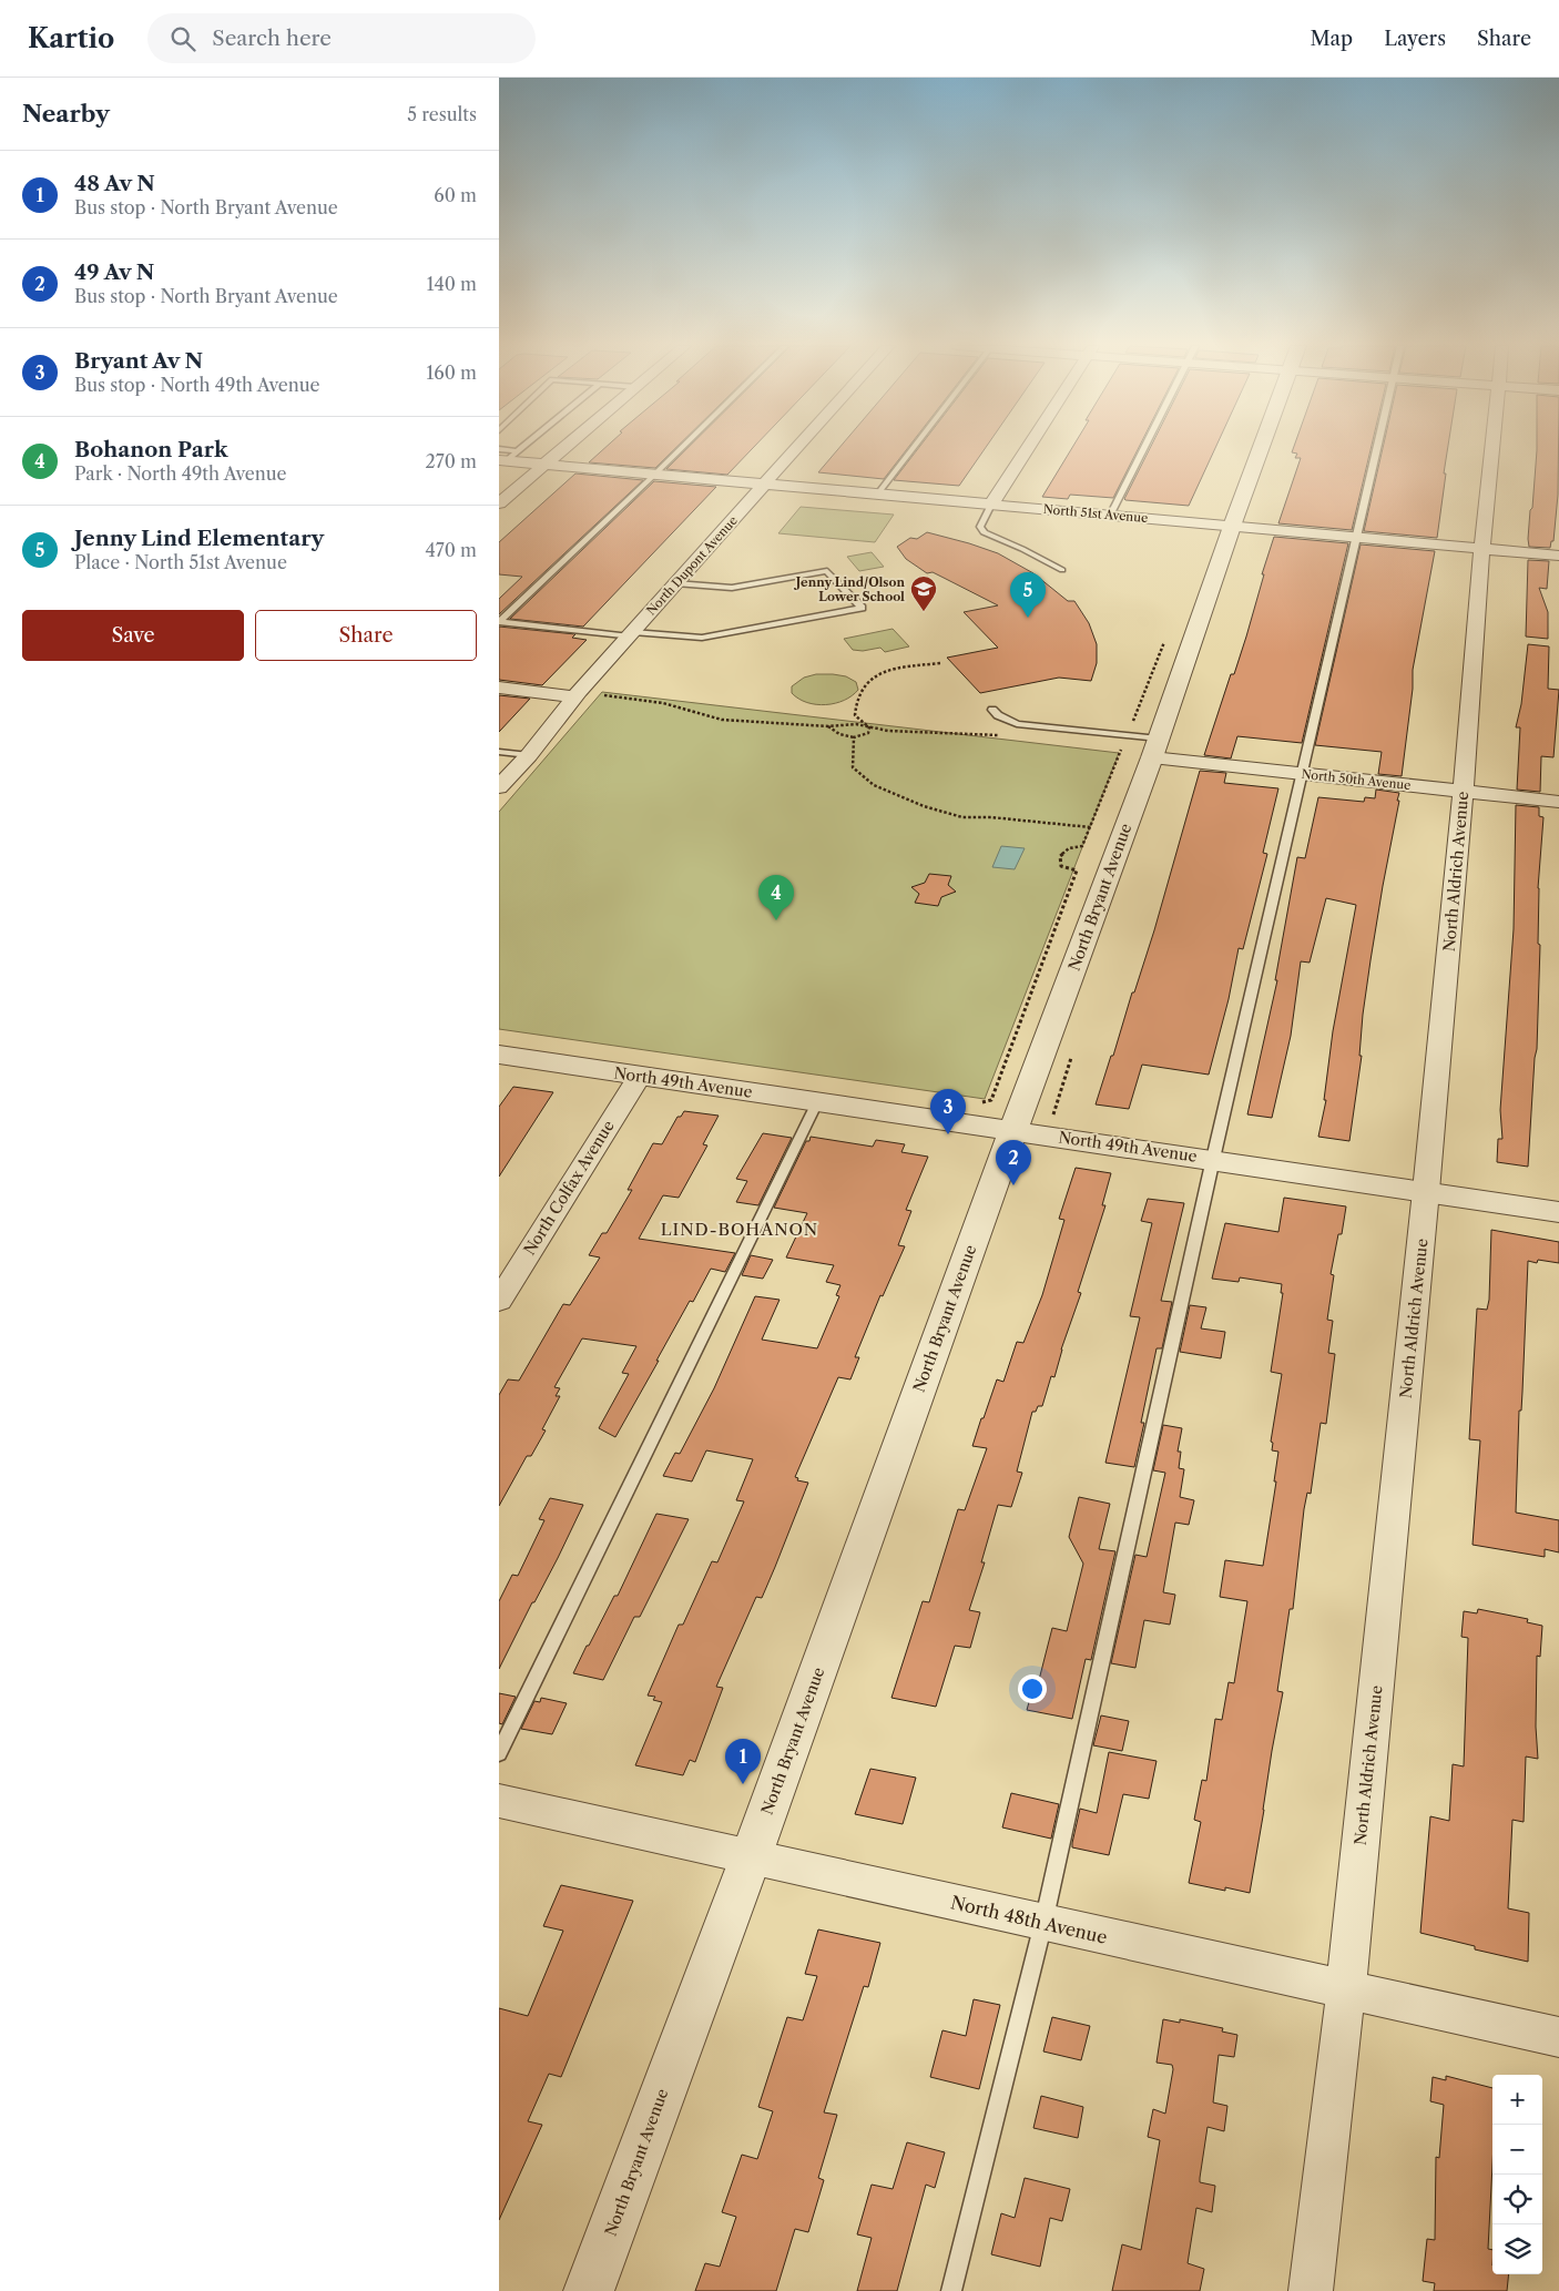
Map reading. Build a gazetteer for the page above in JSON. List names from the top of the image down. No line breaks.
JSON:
{"streets":{"street":["North 51st Avenue","North Dupont Avenue","North 50th Avenue","North Aldrich Avenue","North Bryant Avenue","North 49th Avenue","North Colfax Avenue","North 48th Avenue"]},"crossings":[["North 51st Avenue","North Dupont Avenue"],["North 51st Avenue","North Aldrich Avenue"],["North 51st Avenue","North Bryant Avenue"],["North 50th Avenue","North Aldrich Avenue"],["North 50th Avenue","North Bryant Avenue"],["North Aldrich Avenue","North 49th Avenue"],["North Aldrich Avenue","North 48th Avenue"],["North Bryant Avenue","North 49th Avenue"],["North Bryant Avenue","North 48th Avenue"],["North 49th Avenue","North Colfax Avenue"]],"districts":["LIND-BOHANON"],"places":{"school or university":["Jenny Lind/Olson Lower School"]},"page":{"header":"Kartio","search":"Search here","nav":["Map","Layers","Share"],"heading":["Nearby","5 results"],"list":[{"mark":"1","name":"48 Av N","note":"Bus stop · North Bryant Avenue","value":"60 m"},{"mark":"2","name":"49 Av N","note":"Bus stop · North Bryant Avenue","value":"140 m"},{"mark":"3","name":"Bryant Av N","note":"Bus stop · North 49th Avenue","value":"160 m"},{"mark":"4","name":"Bohanon Park","note":"Park · North 49th Avenue","value":"270 m"},{"mark":"5","name":"Jenny Lind Elementary","note":"Place · North 51st Avenue","value":"470 m"}],"pins":["5","4","3","2","1"],"buttons":["Save","Share"],"map_buttons":["+","−"]}}
